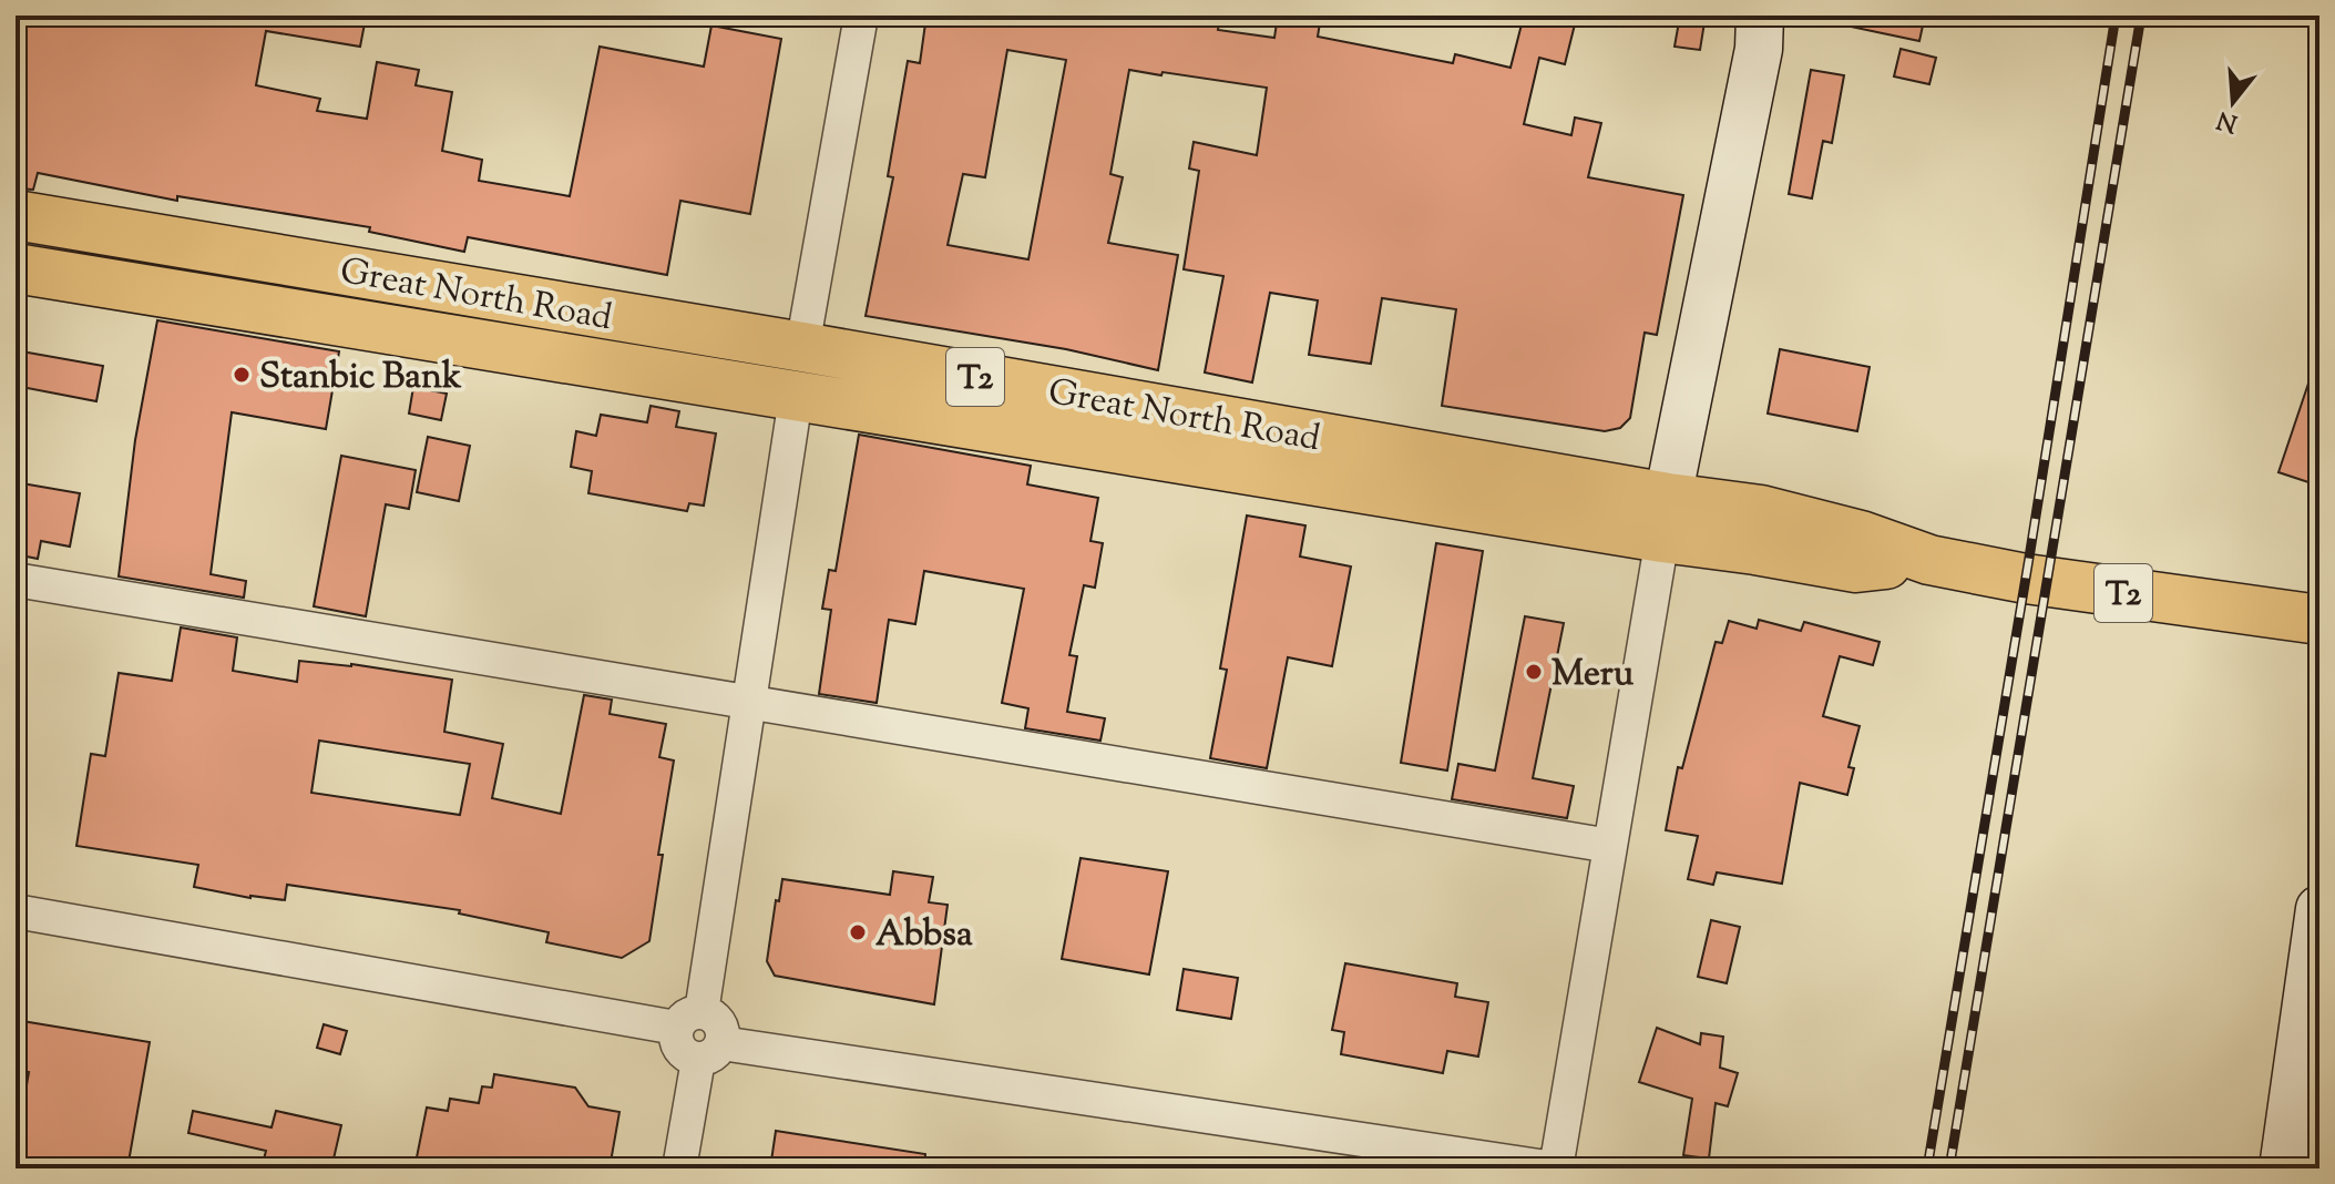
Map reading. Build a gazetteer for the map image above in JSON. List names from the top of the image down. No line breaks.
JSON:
{"streets":{"highway":["Great North Road","T2"]},"places":["Stanbic Bank","Meru","Abbsa"],"north":"bottom"}
